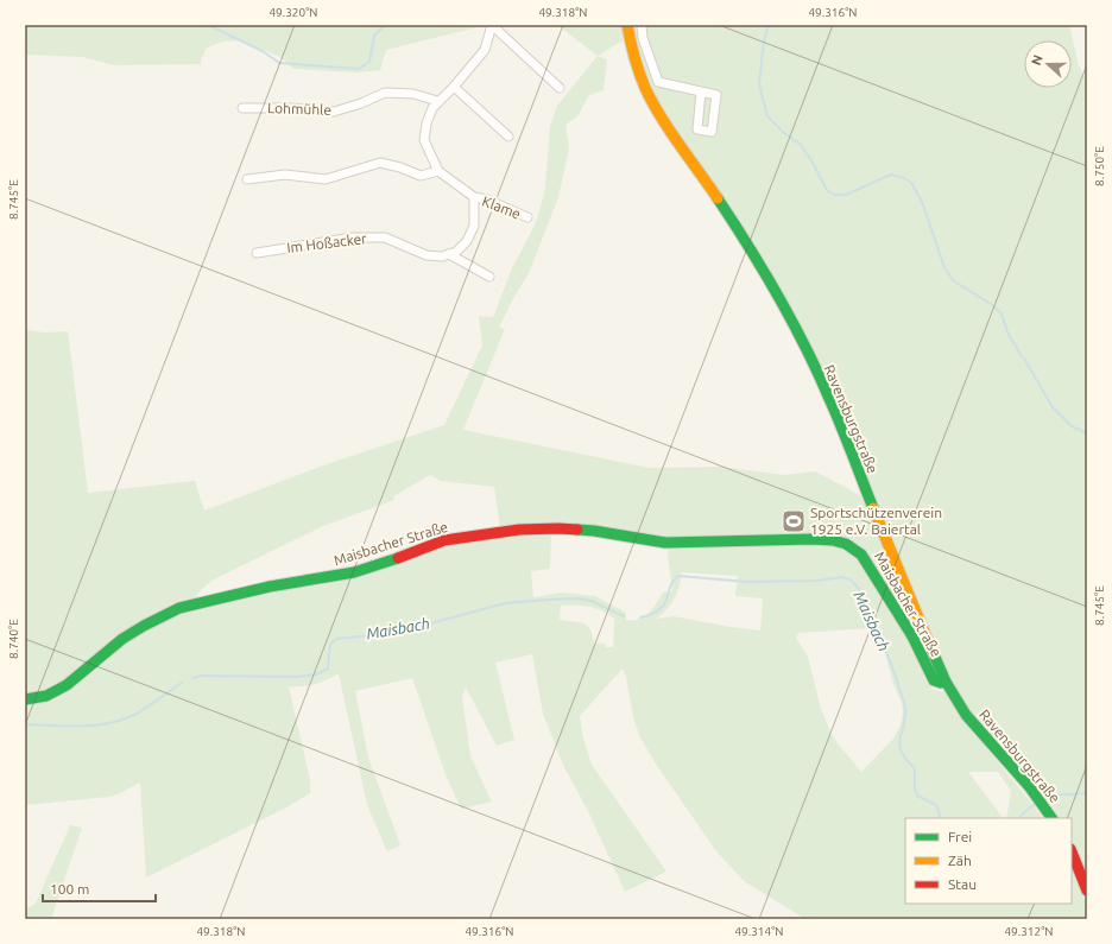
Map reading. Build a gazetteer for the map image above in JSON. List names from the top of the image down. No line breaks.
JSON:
{"streets":{"street":["Lohmühle","Klame","Im Hoßacker","Ravensburgstraße","Maisbacher Straße"]},"crossings":[["Ravensburgstraße","Maisbacher Straße"]],"water":["Maisbach"],"places":{"sports":["Sportschützenverein 1925 e.V. Baiertal"]},"legend":["Frei","Zäh","Stau"],"scale_bar":"100 m","north":"left","coordinates":["49.320°N","49.318°N","49.316°N","8.750°E","8.745°E","8.740°E","49.314°N","49.312°N"]}
